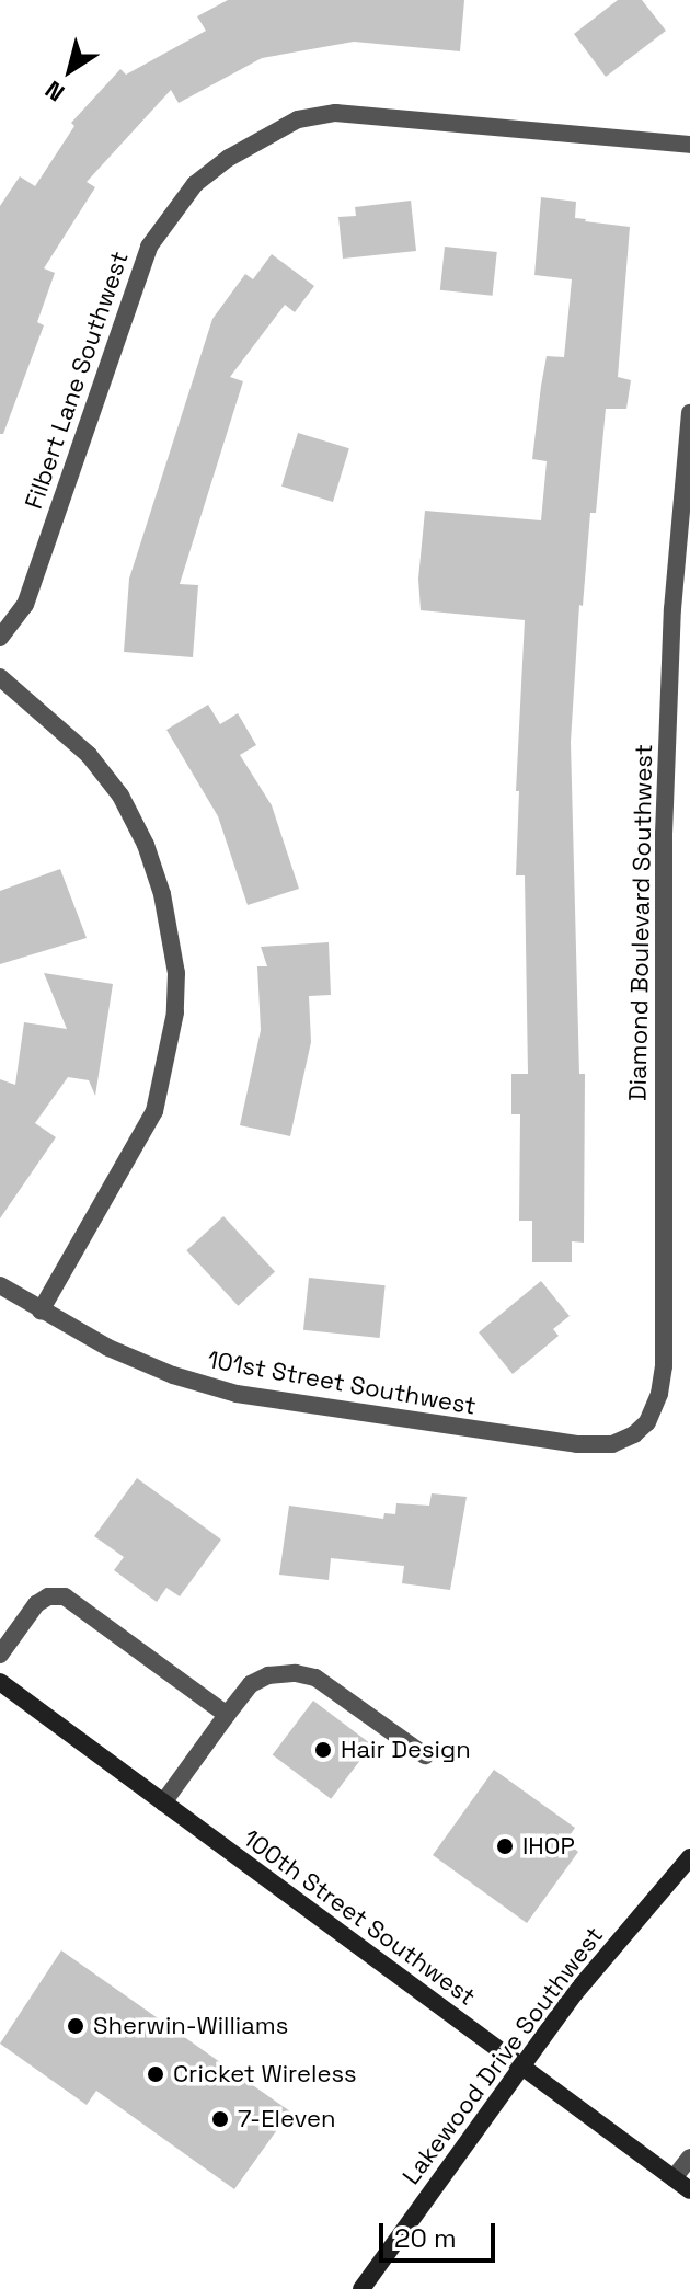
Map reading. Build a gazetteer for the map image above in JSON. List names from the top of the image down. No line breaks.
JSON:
{"streets":{"main road":["100th Street Southwest","Lakewood Drive Southwest"],"street":["Filbert Lane Southwest","Diamond Boulevard Southwest","101st Street Southwest"]},"crossings":[["Diamond Boulevard Southwest","101st Street Southwest"],["100th Street Southwest","Lakewood Drive Southwest"]],"places":["Hair Design","IHOP","Sherwin-Williams","Cricket Wireless","7-Eleven"],"scale_bar":"20 m","north":"bottom left"}
